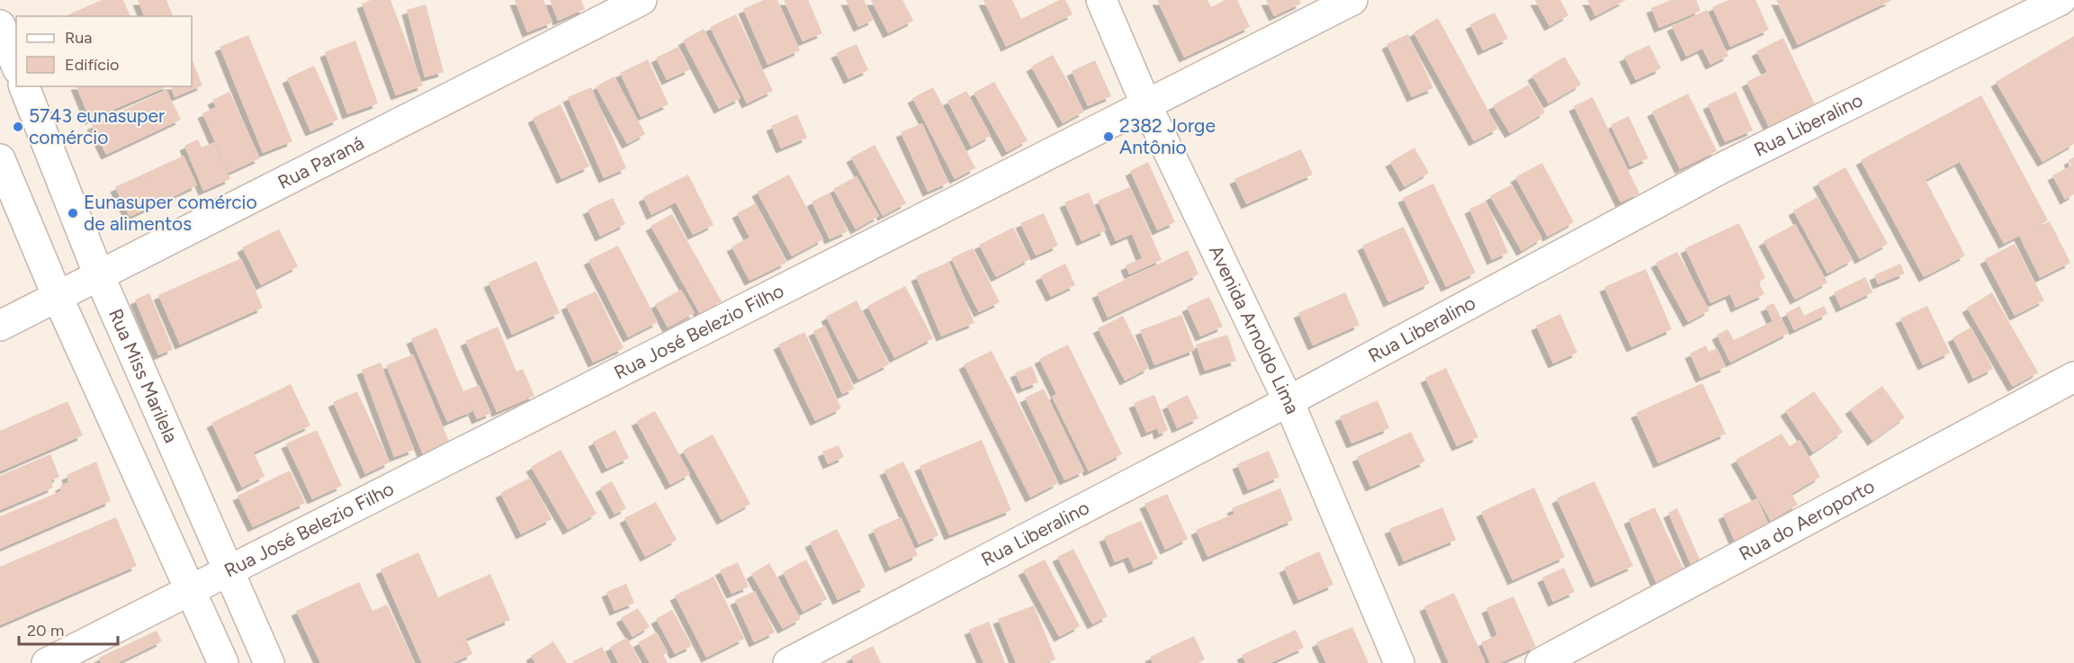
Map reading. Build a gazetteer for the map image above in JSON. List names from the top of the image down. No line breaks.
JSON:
{"streets":{"street":["Rua Liberalino","Rua Paraná","Avenida Arnoldo Lima","Rua José Belezio Filho","Rua Miss Marilela","Rua do Aeroporto"]},"crossings":[["Rua Liberalino","Avenida Arnoldo Lima"],["Rua Paraná","Rua Miss Marilela"],["Avenida Arnoldo Lima","Rua José Belezio Filho"],["Rua José Belezio Filho","Rua Miss Marilela"]],"places":["5743 eunasuper comércio","2382 Jorge Antônio","Eunasuper comércio de alimentos"],"legend":["Rua","Edifício"],"scale_bar":"20 m"}
